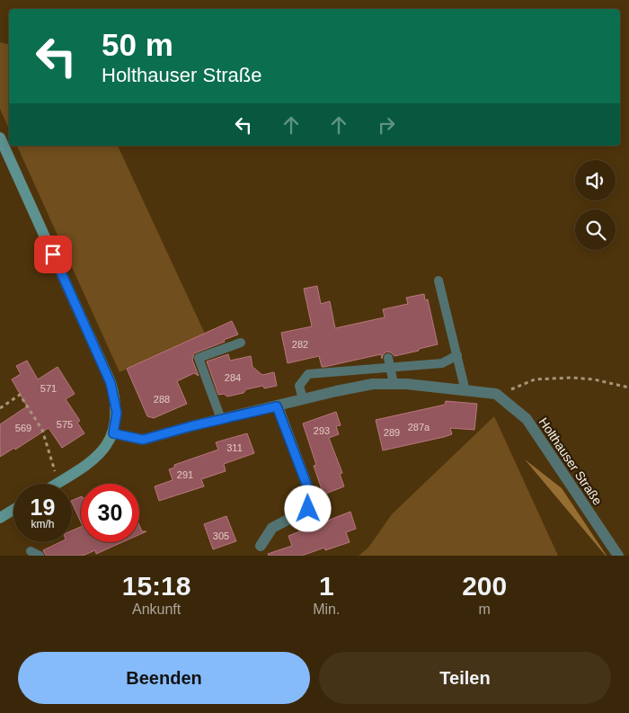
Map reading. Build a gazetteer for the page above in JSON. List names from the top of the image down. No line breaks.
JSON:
{"streets":{"street":["Holthauser Straße"]},"house_numbers":["282","284","571","288","575","287a","569","293","289","311","291","305"],"page":{"turn":["50 m","Holthauser Straße"],"speed":"19 km/h","limit":"30","eta":["15:18","Ankunft","1","Min.","200","m"],"buttons":["Beenden","Teilen"]}}
